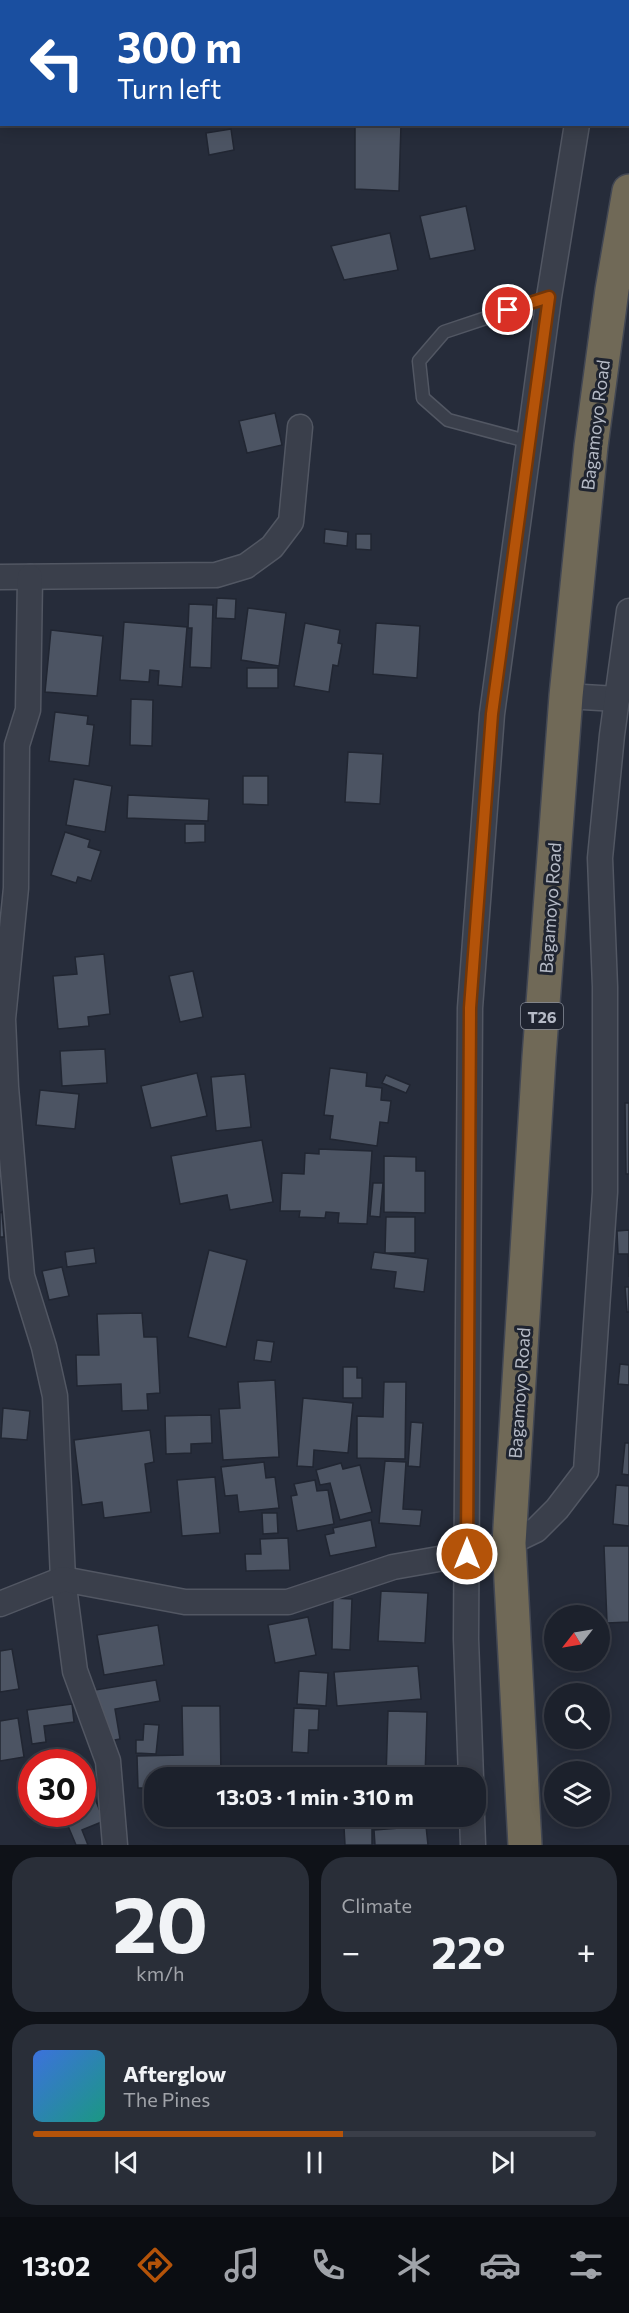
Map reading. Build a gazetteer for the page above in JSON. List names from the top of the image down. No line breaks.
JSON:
{"streets":{"highway":["Bagamoyo Road","T26"]},"north":"bottom left","page":{"turn":["300 m","Turn left"],"limit":"30","trip":"13:03 · 1 min · 310 m","tile":[["20","km/h"],"Climate"],"heat":["−","22°","+"],"song":["Afterglow","The Pines"],"tabs":"13:02"}}
